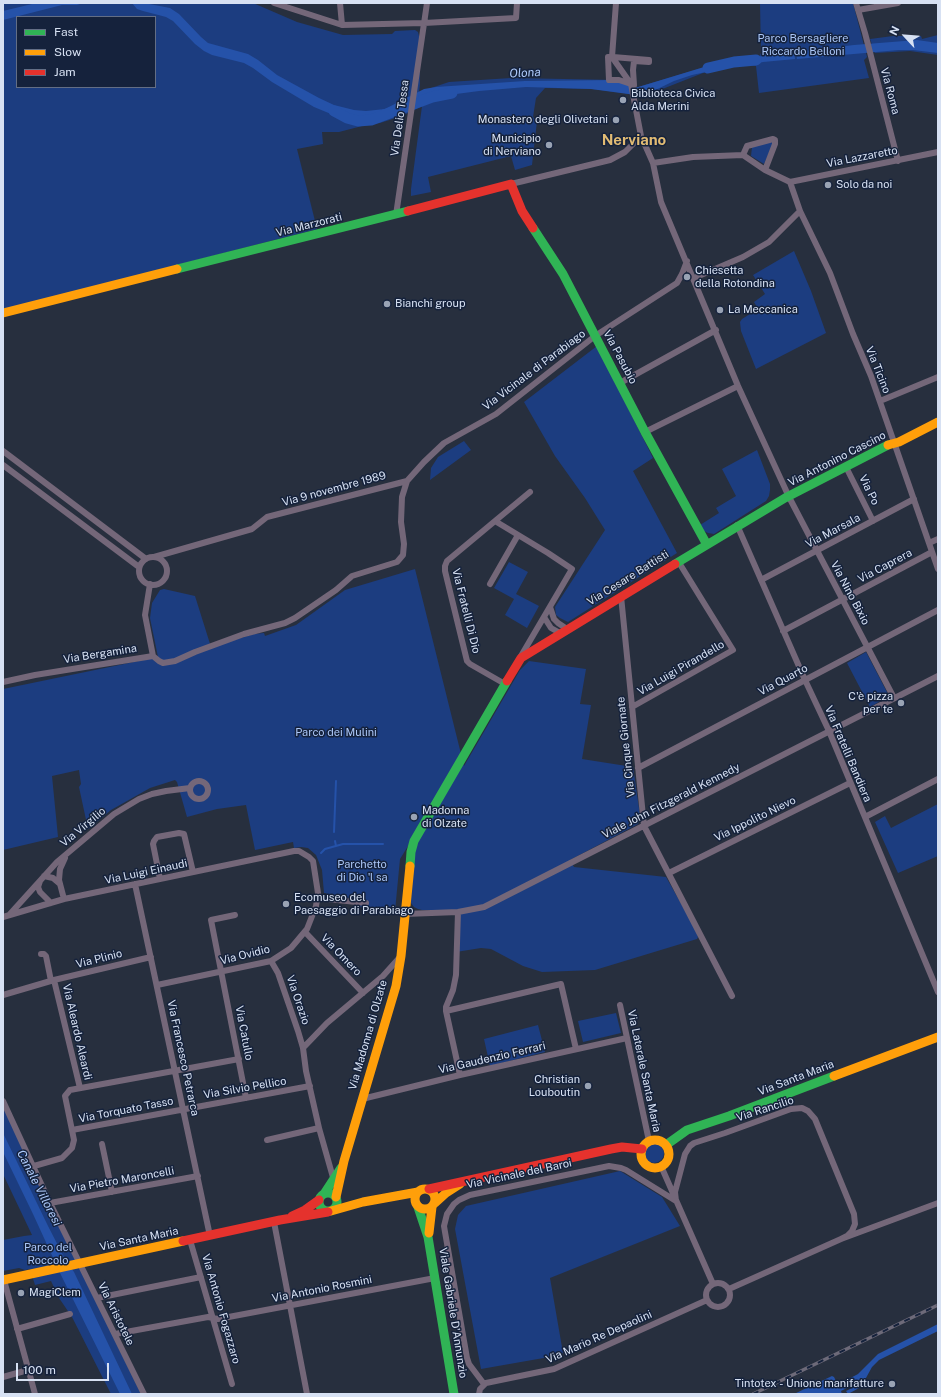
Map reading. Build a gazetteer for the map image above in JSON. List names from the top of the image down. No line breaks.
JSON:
{"streets":{"street":["Via Roma","Via Delio Tessa","Via Lazzaretto","Via Marzorati","Via Pasubio","Via Vicinale di Parabiago","Via Ticino","Via Antonino Cascino","Via 9 novembre 1989","Via Po","Via Marsala","Via Caprera","Via Cesare Battisti","Via Nino Bixio","Via Fratelli Di Dio","Via Bergamina","Via Luigi Pirandello","Via Quarto","Via Cinque Giornate","Via Fratelli Bandiera","Viale John Fitzgerald Kennedy","Via Ippolito Nievo","Via Virgilio","Via Luigi Einaudi","Via Ovidio","Via Omero","Via Plinio","Via Orazio","Via Aleardo Aleardi","Via Catullo","Via Madonna di Olzate","Via Francesco Petrarca","Via Gaudenzio Ferrari","Via Laterale Santa Maria","Via Santa Maria","Via Silvio Pellico","Via Rancilio","Via Torquato Tasso","Via Vicinale del Baroi","Via Pietro Maroncelli","Via Antonio Rosmini","Via Antonio Fogazzaro","Viale Gabriele D'Annunzio","Via Aristotele","Via Mario Re Depaolini"]},"crossings":[["Via Roma","Via Lazzaretto"],["Via Delio Tessa","Via Marzorati"],["Via Lazzaretto","Via Ticino"],["Via Marzorati","Via Pasubio"],["Via Pasubio","Via Vicinale di Parabiago"],["Via Pasubio","Via Cesare Battisti"],["Via Vicinale di Parabiago","Via 9 novembre 1989"],["Via Vicinale di Parabiago","Via Bergamina"],["Via Ticino","Via Antonino Cascino"],["Via Ticino","Via Marsala"],["Via Ticino","Via Caprera"],["Via Antonino Cascino","Via Po"],["Via Antonino Cascino","Via Cesare Battisti"],["Via Antonino Cascino","Via Nino Bixio"],["Via 9 novembre 1989","Via Bergamina"],["Via Po","Via Marsala"],["Via Marsala","Via Nino Bixio"],["Via Marsala","Via Fratelli Bandiera"],["Via Caprera","Via Nino Bixio"],["Via Caprera","Via Fratelli Bandiera"],["Via Cesare Battisti","Via Nino Bixio"],["Via Cesare Battisti","Via Fratelli Di Dio"],["Via Cesare Battisti","Via Luigi Pirandello"],["Via Cesare Battisti","Via Cinque Giornate"],["Via Cesare Battisti","Via Fratelli Bandiera"],["Via Cesare Battisti","Viale John Fitzgerald Kennedy"],["Via Cesare Battisti","Via Madonna di Olzate"],["Via Nino Bixio","Via Quarto"],["Via Nino Bixio","Viale John Fitzgerald Kennedy"],["Via Luigi Pirandello","Via Cinque Giornate"],["Via Quarto","Via Cinque Giornate"],["Via Quarto","Via Fratelli Bandiera"],["Via Cinque Giornate","Viale John Fitzgerald Kennedy"],["Via Cinque Giornate","Via Ippolito Nievo"],["Via Fratelli Bandiera","Viale John Fitzgerald Kennedy"],["Via Fratelli Bandiera","Via Ippolito Nievo"],["Viale John Fitzgerald Kennedy","Via Madonna di Olzate"],["Via Virgilio","Via Luigi Einaudi"],["Via Luigi Einaudi","Via Ovidio"],["Via Luigi Einaudi","Via Francesco Petrarca"],["Via Ovidio","Via Omero"],["Via Ovidio","Via Orazio"],["Via Ovidio","Via Catullo"],["Via Ovidio","Via Francesco Petrarca"],["Via Plinio","Via Aleardo Aleardi"],["Via Plinio","Via Francesco Petrarca"],["Via Orazio","Via Madonna di Olzate"],["Via Orazio","Via Santa Maria"],["Via Orazio","Via Silvio Pellico"],["Via Aleardo Aleardi","Via Torquato Tasso"],["Via Catullo","Via Silvio Pellico"],["Via Madonna di Olzate","Via Gaudenzio Ferrari"],["Via Madonna di Olzate","Via Santa Maria"],["Via Francesco Petrarca","Via Santa Maria"],["Via Francesco Petrarca","Via Silvio Pellico"],["Via Francesco Petrarca","Via Torquato Tasso"],["Via Francesco Petrarca","Via Pietro Maroncelli"],["Via Gaudenzio Ferrari","Via Laterale Santa Maria"],["Via Laterale Santa Maria","Via Santa Maria"],["Via Santa Maria","Via Antonio Fogazzaro"],["Via Santa Maria","Viale Gabriele D'Annunzio"],["Via Santa Maria","Via Aristotele"],["Via Silvio Pellico","Via Torquato Tasso"],["Via Rancilio","Via Vicinale del Baroi"],["Via Torquato Tasso","Via Aristotele"],["Via Vicinale del Baroi","Via Mario Re Depaolini"],["Via Pietro Maroncelli","Via Aristotele"],["Via Antonio Rosmini","Via Antonio Fogazzaro"],["Via Antonio Rosmini","Viale Gabriele D'Annunzio"],["Via Antonio Rosmini","Via Aristotele"]],"districts":["Nerviano"],"water":["Olona","Canale Villoresi"],"parks":["Parco Bersagliere Riccardo Belloni","Parco dei Mulini","Parchetto di Dio 'l sa","Parco del Roccolo"],"places":["Biblioteca Civica Alda Merini","Monastero degli Olivetani","Municipio di Nerviano","Solo da noi","Chiesetta della Rotondina","Bianchi group","La Meccanica","C'è pizza per te","Madonna di Olzate","Ecomuseo del Paesaggio di Parabiago","Christian Louboutin","MagiClem","Tintotex - Unione manifatture"],"legend":["Fast","Slow","Jam"],"scale_bar":"100 m","north":"top left"}
